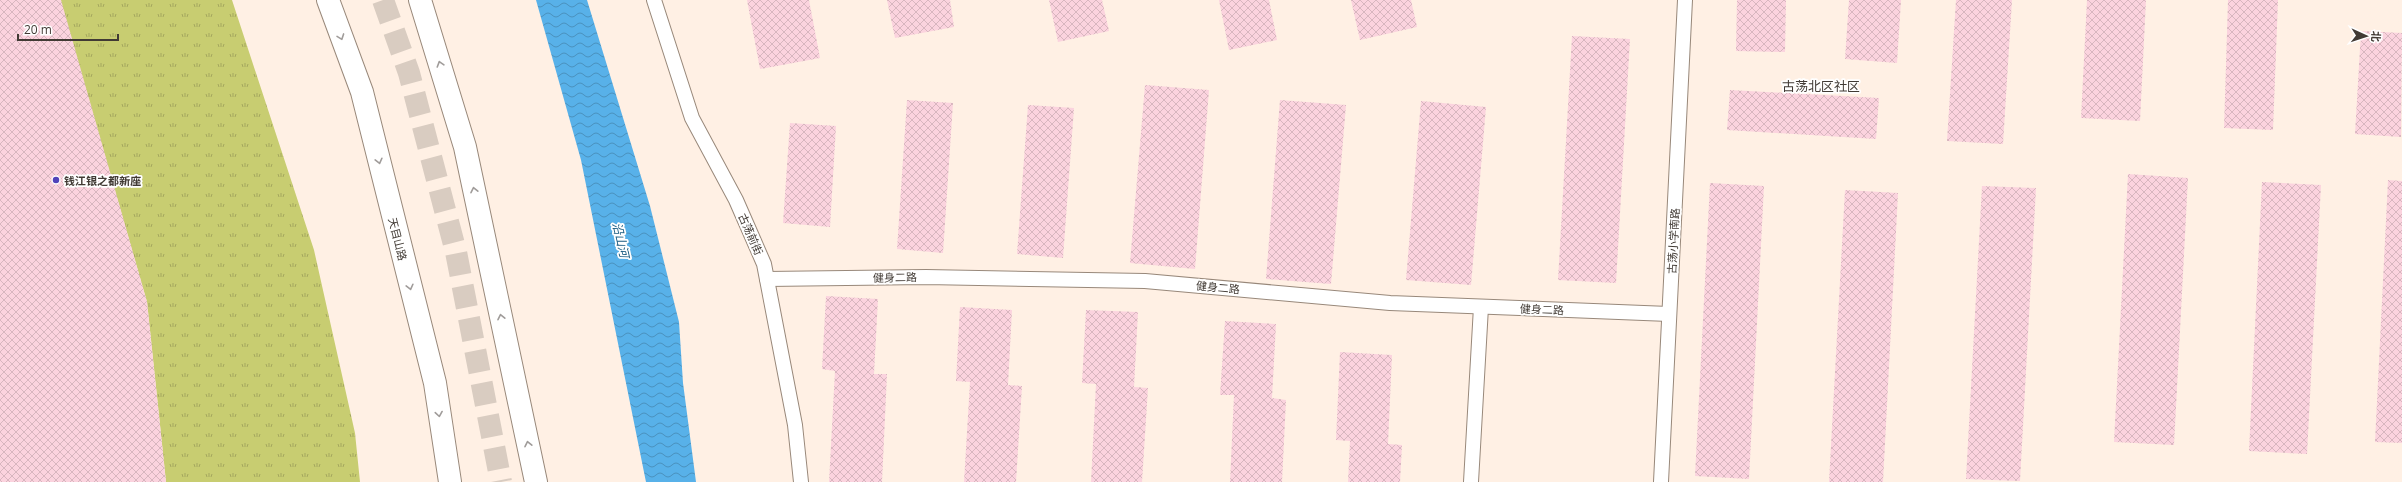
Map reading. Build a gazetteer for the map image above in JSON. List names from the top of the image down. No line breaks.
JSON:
{"streets":{"main road":["天目山路"],"lane":["古荡前街","古荡小学南路","健身二路"]},"crossings":[["古荡前街","健身二路"],["古荡小学南路","健身二路"]],"districts":["古荡北区社区"],"water":["沿山河"],"places":["钱江银之都新座"],"scale_bar":"20 m","north":"right"}
